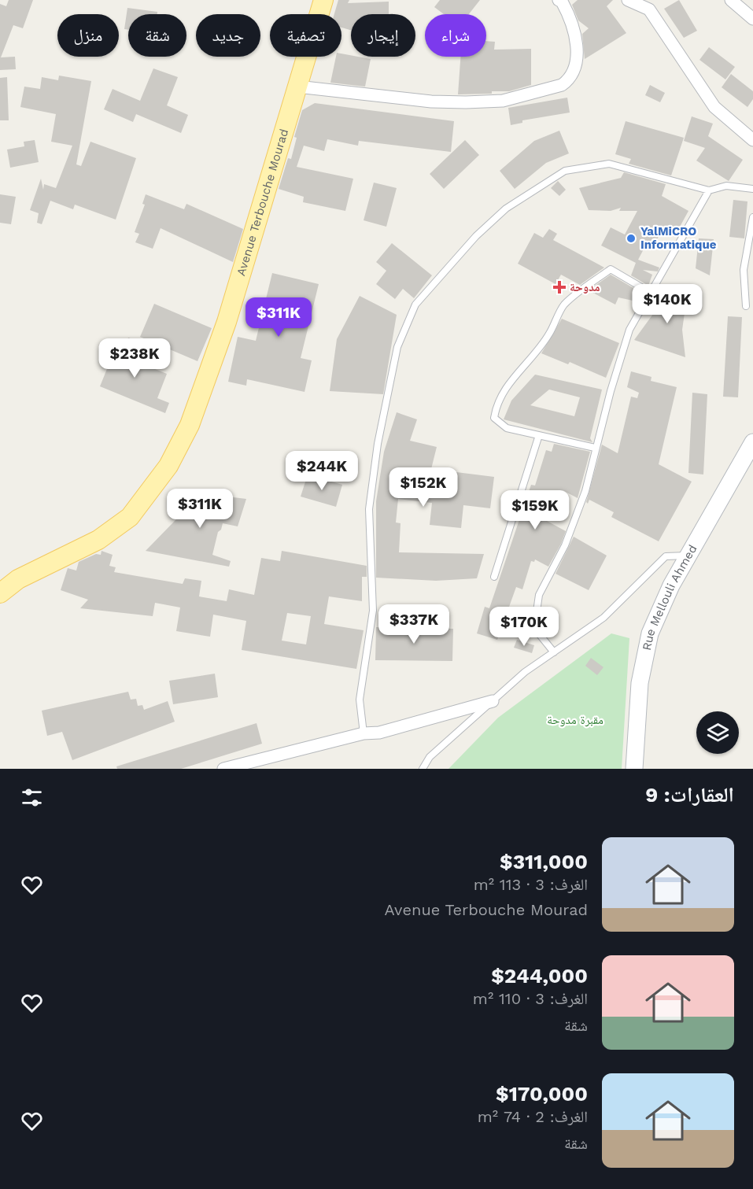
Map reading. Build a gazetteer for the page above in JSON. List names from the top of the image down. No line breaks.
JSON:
{"streets":{"main road":["Avenue Terbouche Mourad"],"street":["Rue Mellouli Ahmed"]},"parks":["مقبرة مدوحة"],"places":{"other":["YalMiCRO Informatique"],"health":["مدوحة"]},"page":{"chip":["شراء","إيجار","تصفية","جديد","شقة","منزل"],"price":["$140K","$311K","$238K","$244K","$152K","$311K","$159K","$337K","$170K"],"heading":"العقارات: 9","list":[{"name":"$311,000","note":"الغرف: 3 · 113 m² · Avenue Terbouche Mourad"},{"name":"$244,000","note":"الغرف: 3 · 110 m² · شقة"},{"name":"$170,000","note":"الغرف: 2 · 74 m² · شقة"}]}}
